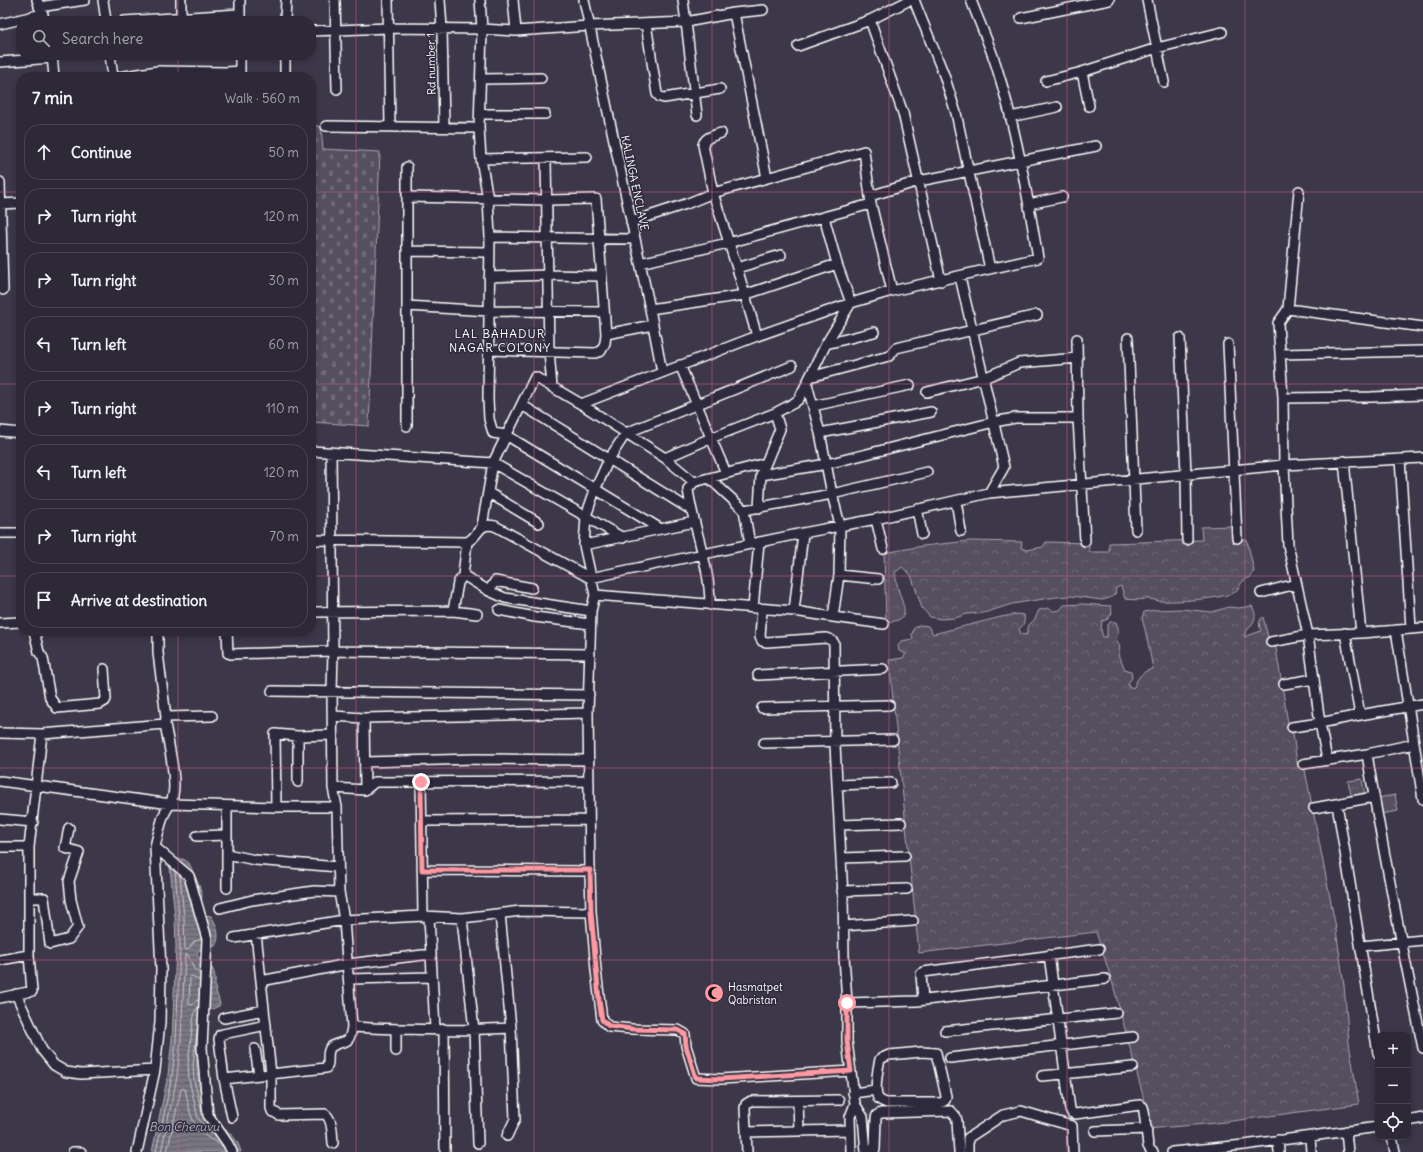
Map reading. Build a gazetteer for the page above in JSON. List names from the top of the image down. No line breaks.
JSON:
{"streets":{"street":["Rd number 1","KALINGA ENCLAVE"]},"districts":["LAL BAHADUR NAGAR COLONY"],"water":["Bon Cheruvu"],"places":{"mosque":["Hasmatpet Qabristan"]},"page":{"search":"Search here","heading":["7 min","Walk · 560 m"],"list":[["Continue","50 m"],["Turn right","120 m"],["Turn right","30 m"],["Turn left","60 m"],["Turn right","110 m"],["Turn left","120 m"],["Turn right","70 m"],"Arrive at destination"],"map_buttons":["+","−"]}}
